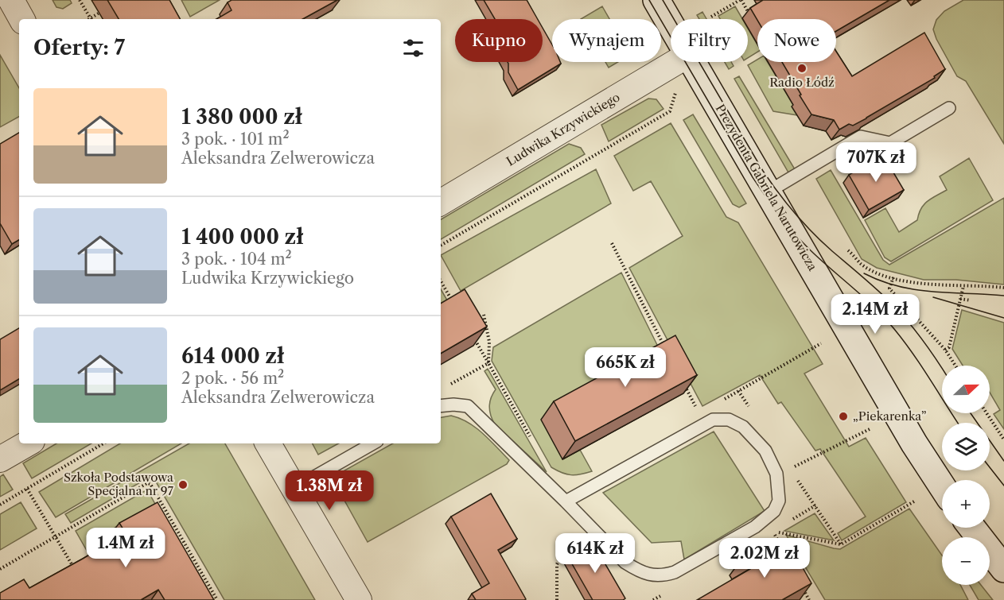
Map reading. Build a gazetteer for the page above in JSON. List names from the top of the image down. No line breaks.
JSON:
{"streets":{"street":["Ludwika Krzywickiego","Prezydenta Gabriela Narutowicza"]},"places":["Radio Łódź","„Piekarenka”","Szkoła Podstawowa Specjalna nr 97"],"north":"right","page":{"chip":["Kupno","Wynajem","Filtry","Nowe"],"heading":"Oferty: 7","list":[{"name":"1 380 000 zł","note":"3 pok. · 101 m² · Aleksandra Zelwerowicza"},{"name":"1 400 000 zł","note":"3 pok. · 104 m² · Ludwika Krzywickiego"},{"name":"614 000 zł","note":"2 pok. · 56 m² · Aleksandra Zelwerowicza"}],"price":["707K zł","2.14M zł","665K zł","1.38M zł","1.4M zł","614K zł","2.02M zł"],"map_buttons":["+","−"]}}
